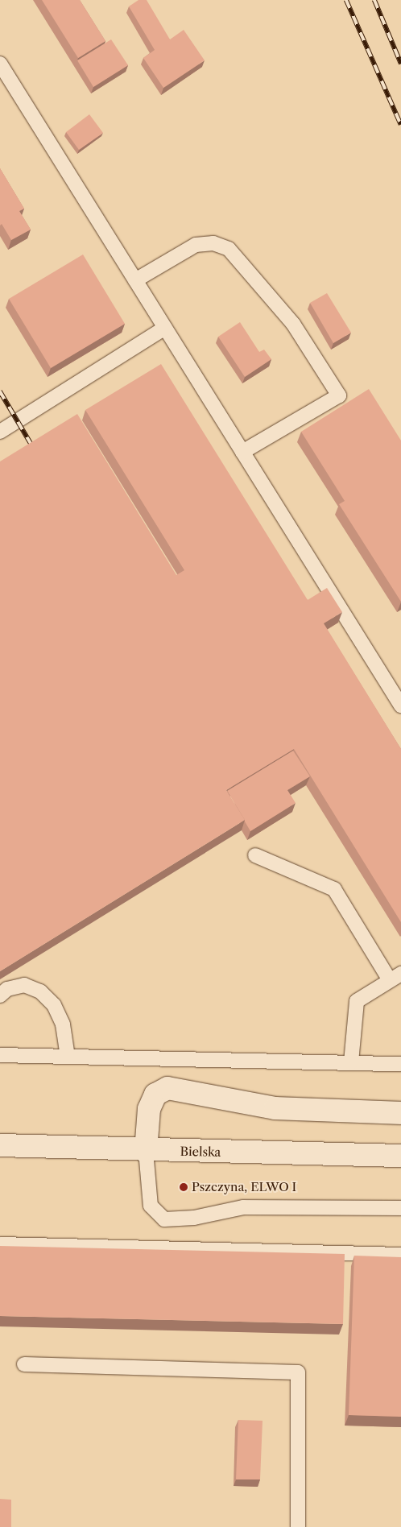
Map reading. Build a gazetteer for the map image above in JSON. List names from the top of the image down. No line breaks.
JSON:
{"streets":{"main road":["Bielska"]},"places":["Pszczyna, ELWO I"]}
